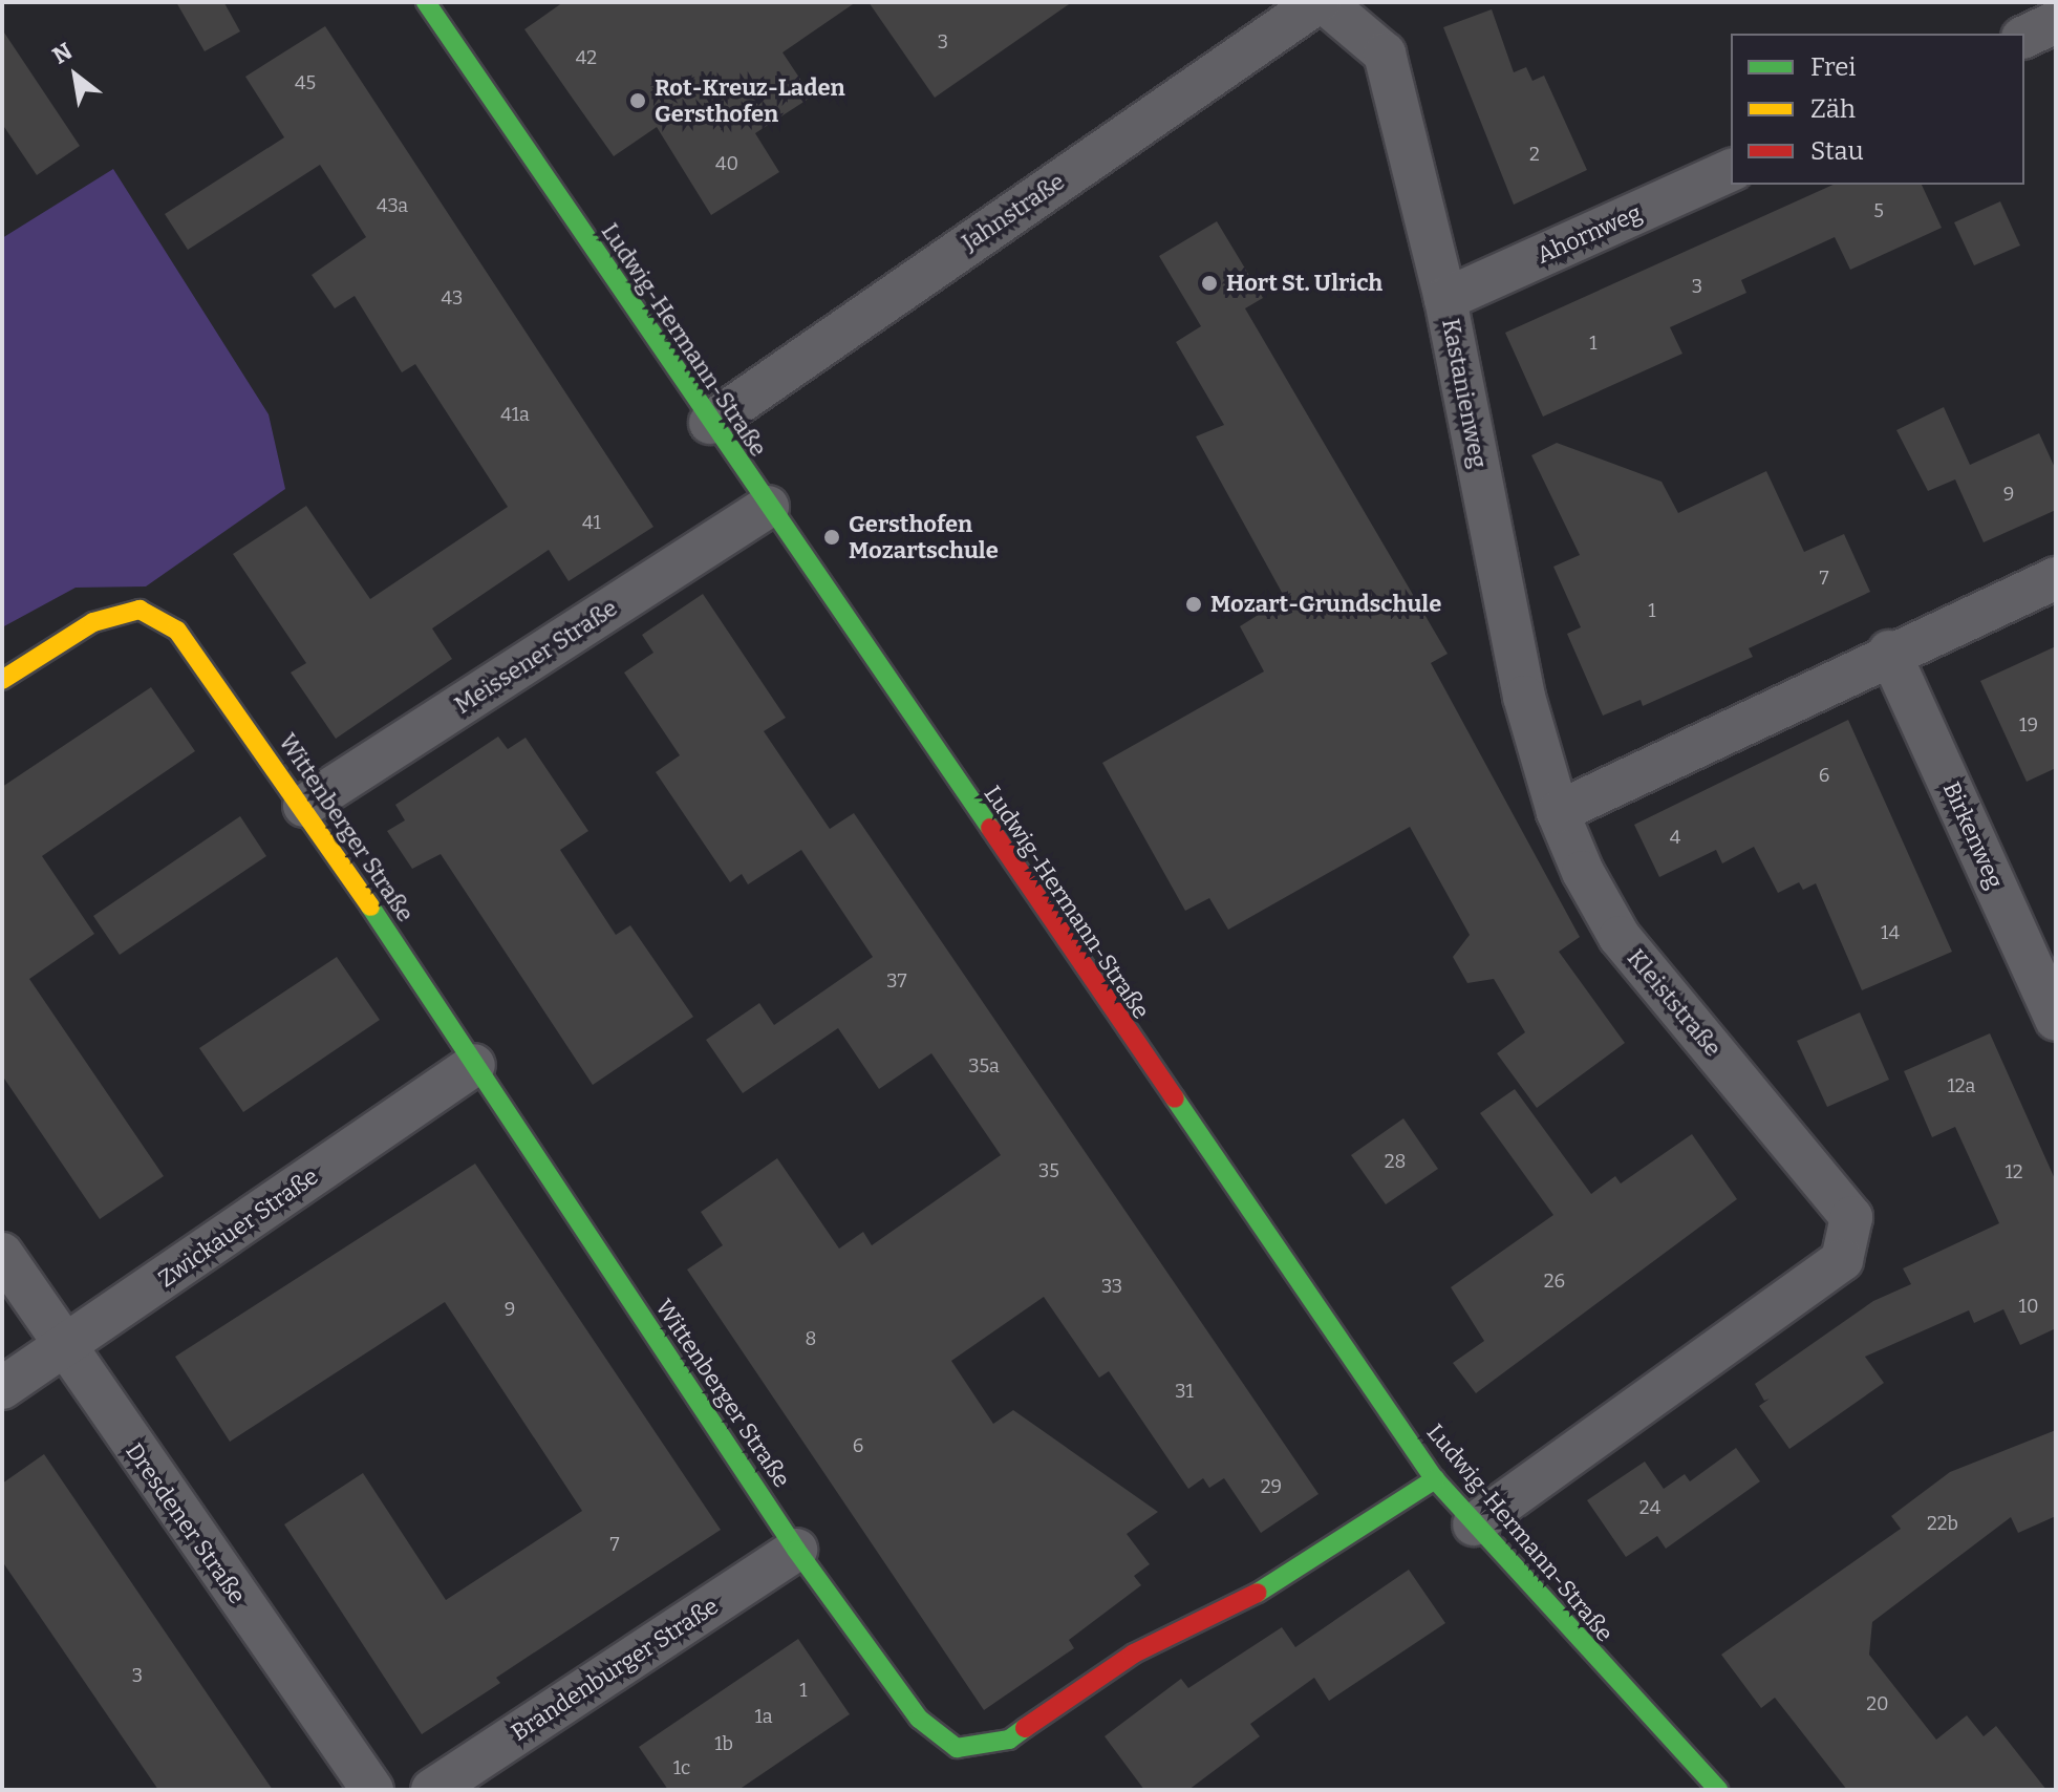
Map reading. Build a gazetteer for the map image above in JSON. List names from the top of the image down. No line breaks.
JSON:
{"streets":{"street":["Jahnstraße","Ahornweg","Ludwig-Hermann-Straße","Kastanienweg","Meissener Straße","Wittenberger Straße","Birkenweg","Kleiststraße","Zwickauer Straße","Dresdener Straße","Brandenburger Straße"]},"crossings":[["Jahnstraße","Ludwig-Hermann-Straße"],["Jahnstraße","Kastanienweg"],["Ahornweg","Kastanienweg"],["Ludwig-Hermann-Straße","Meissener Straße"],["Ludwig-Hermann-Straße","Wittenberger Straße"],["Ludwig-Hermann-Straße","Kleiststraße"],["Kastanienweg","Kleiststraße"],["Meissener Straße","Wittenberger Straße"],["Wittenberger Straße","Zwickauer Straße"],["Wittenberger Straße","Brandenburger Straße"],["Zwickauer Straße","Dresdener Straße"]],"places":["Rot-Kreuz-Laden Gersthofen","Hort St. Ulrich","Gersthofen Mozartschule","Mozart-Grundschule"],"house_numbers":["3","42","45","2","40","43a","5","3","43","1","41a","9","41","7","1","19","6","4","14","37","35a","12a","28","35","12","26","33","10","9","8","31","6","29","24","22b","7","3","1","20","1a","1b","1c"],"legend":["Frei","Zäh","Stau"],"north":"top left"}
